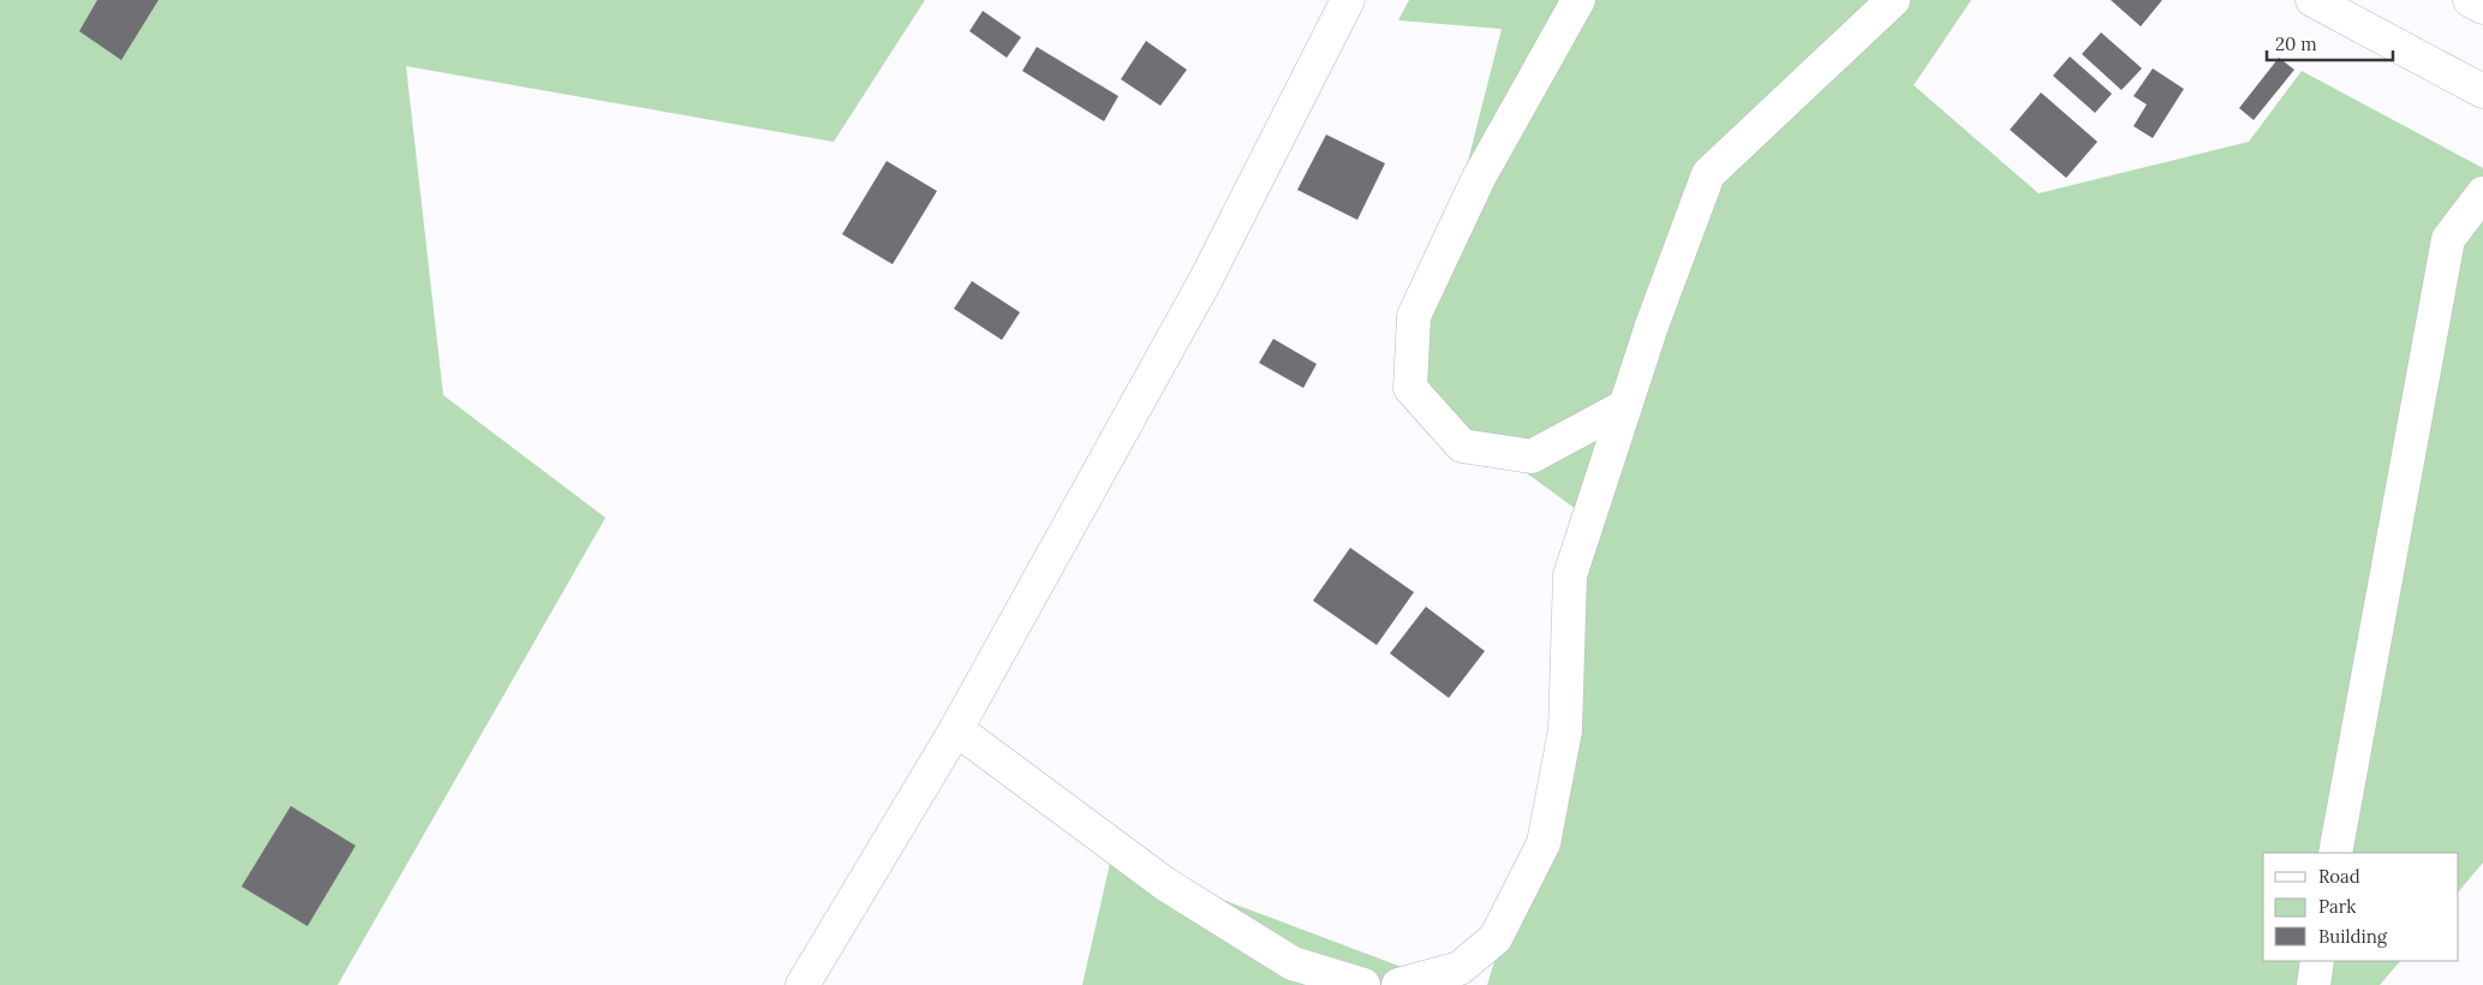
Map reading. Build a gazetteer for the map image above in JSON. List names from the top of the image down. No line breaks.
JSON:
{"legend":["Road","Park","Building"],"scale_bar":"20 m"}
